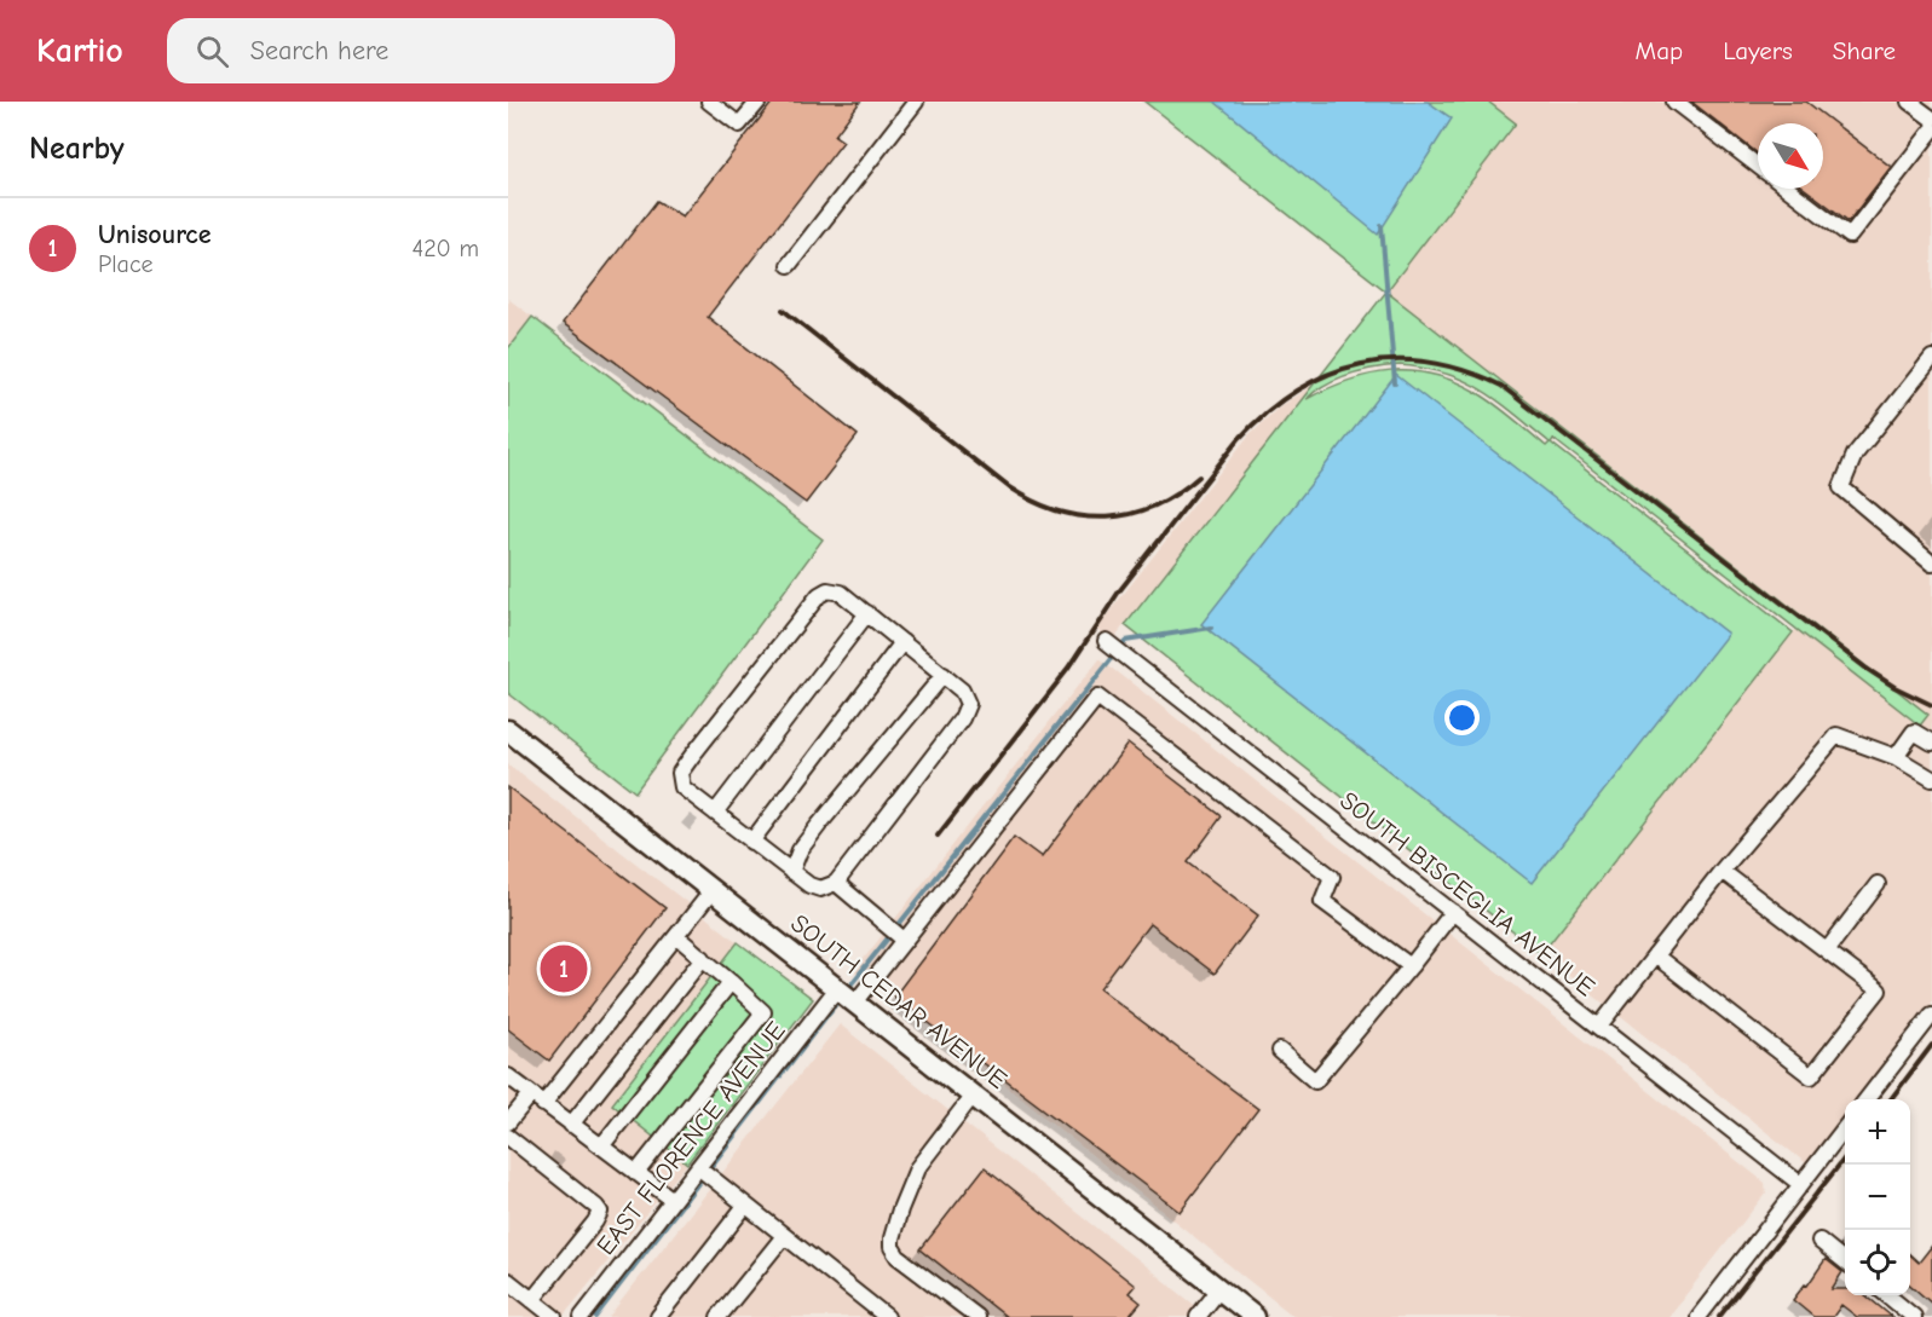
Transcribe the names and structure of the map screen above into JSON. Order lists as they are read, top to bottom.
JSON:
{
  "streets": {
    "main road": ["SOUTH CEDAR AVENUE"],
    "street": ["SOUTH BISCEGLIA AVENUE", "EAST FLORENCE AVENUE"]
  },
  "crossings": [
    ["SOUTH CEDAR AVENUE", "EAST FLORENCE AVENUE"]
  ],
  "north": "bottom right",
  "page": {
    "header": "Kartio",
    "search": "Search here",
    "nav": ["Map", "Layers", "Share"],
    "heading": "Nearby",
    "list": [
      {
        "mark": "1",
        "name": "Unisource",
        "note": "Place",
        "value": "420 m"
      }
    ],
    "pins": "1",
    "map_buttons": ["+", "−"]
  }
}
